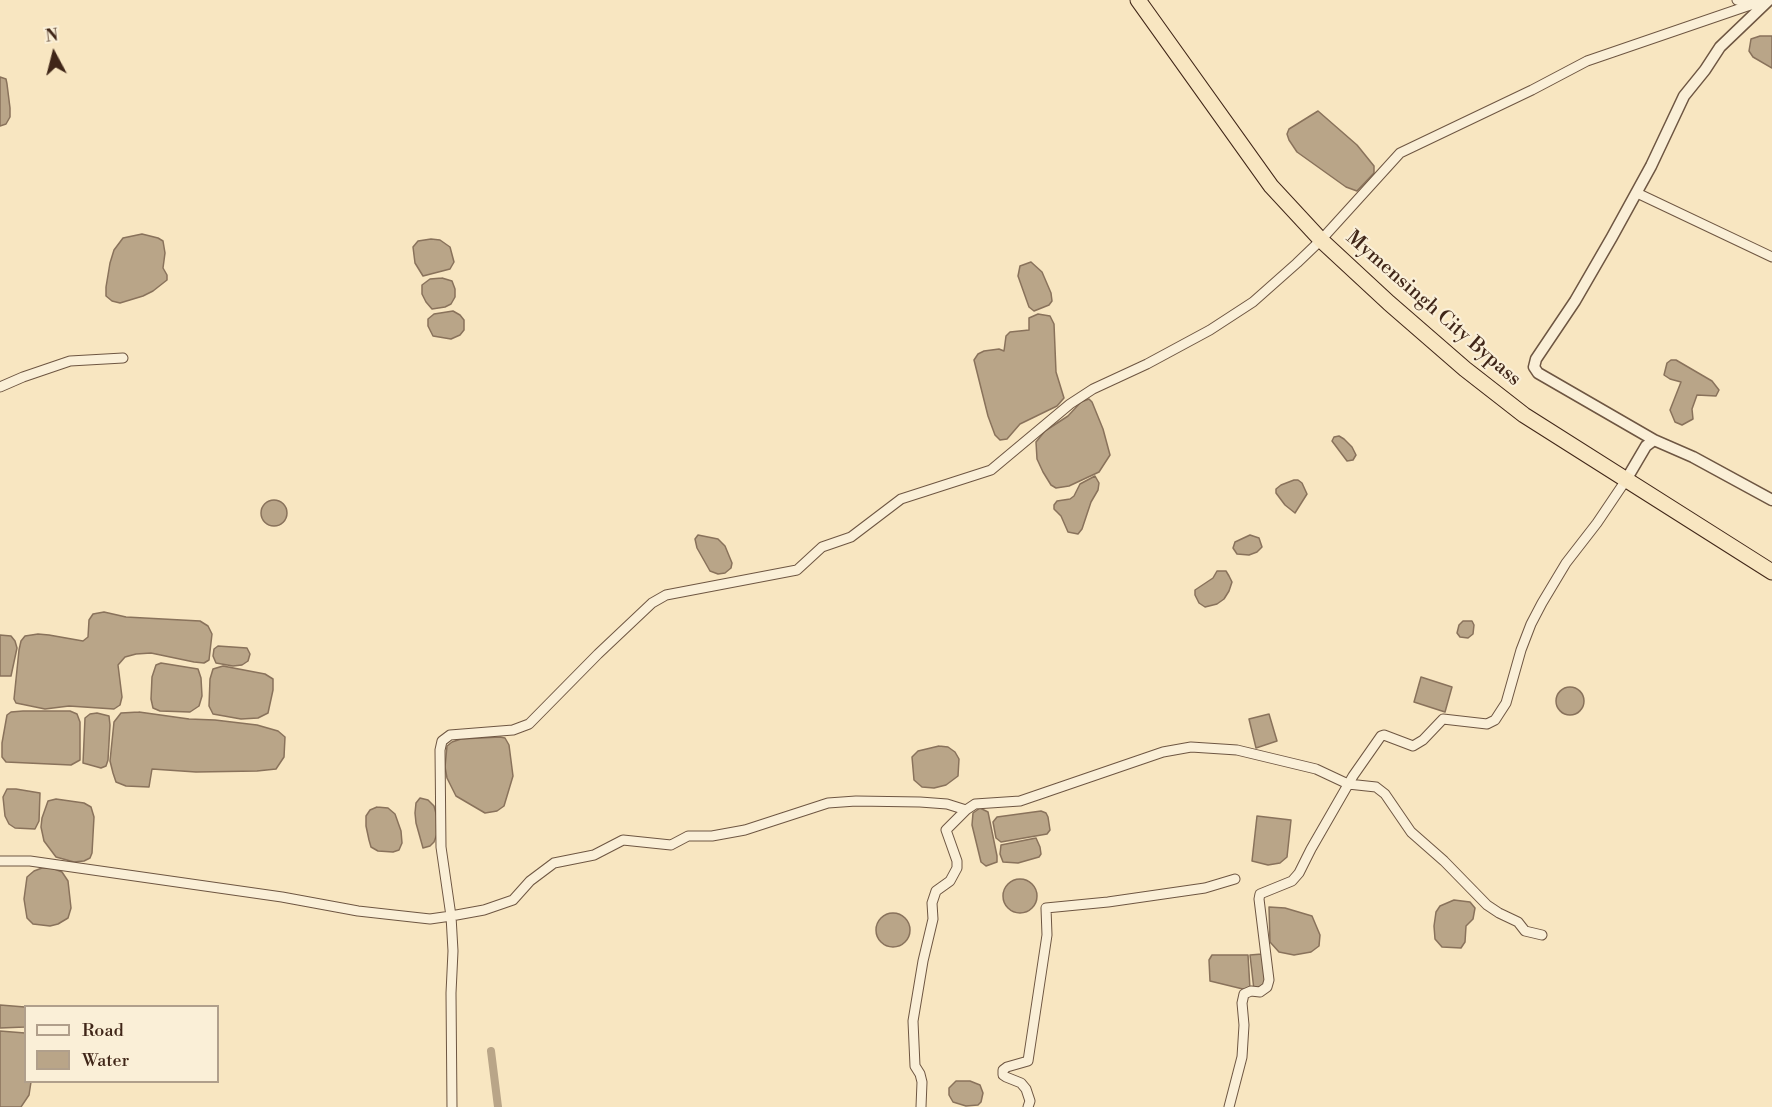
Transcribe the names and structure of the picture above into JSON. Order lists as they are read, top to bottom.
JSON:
{
  "streets": {
    "highway": ["Mymensingh City Bypass"]
  },
  "legend": ["Road", "Water"],
  "north": "top"
}
